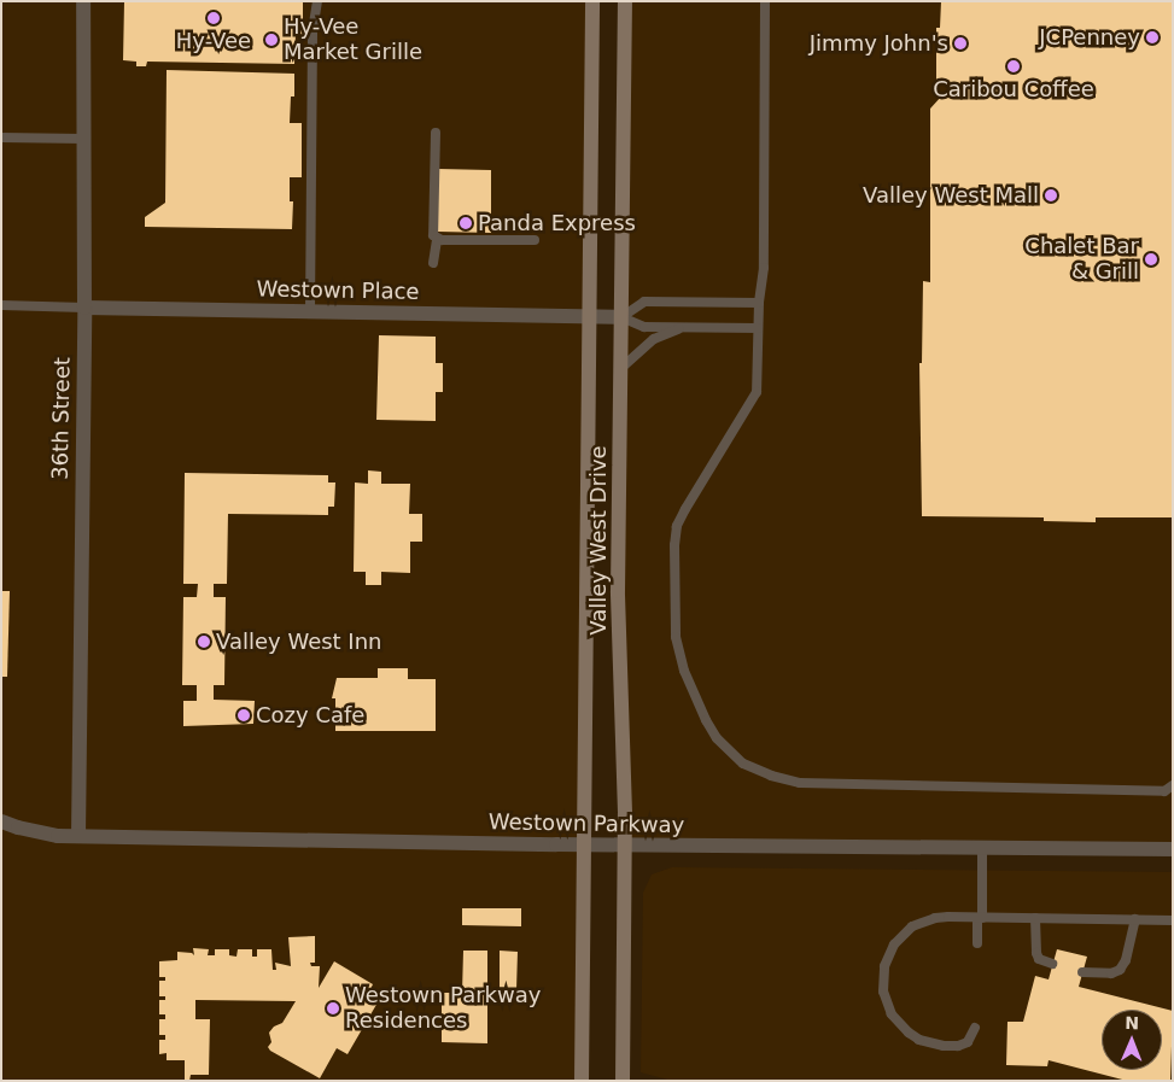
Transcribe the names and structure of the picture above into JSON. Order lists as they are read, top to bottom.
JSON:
{
  "streets": {
    "main road": ["Valley West Drive"],
    "street": ["Westown Place", "36th Street", "Westown Parkway"]
  },
  "crossings": [
    ["Westown Place", "36th Street"],
    ["Westown Place", "Valley West Drive"],
    ["36th Street", "Westown Parkway"],
    ["Valley West Drive", "Westown Parkway"]
  ],
  "places": [
    "Hy-Vee",
    "JCPenney",
    "Hy-Vee Market Grille",
    "Jimmy John's",
    "Caribou Coffee",
    "Valley West Mall",
    "Panda Express",
    "Chalet Bar & Grill",
    "Valley West Inn",
    "Cozy Cafe",
    "Westown Parkway Residences"
  ],
  "north": "top"
}
